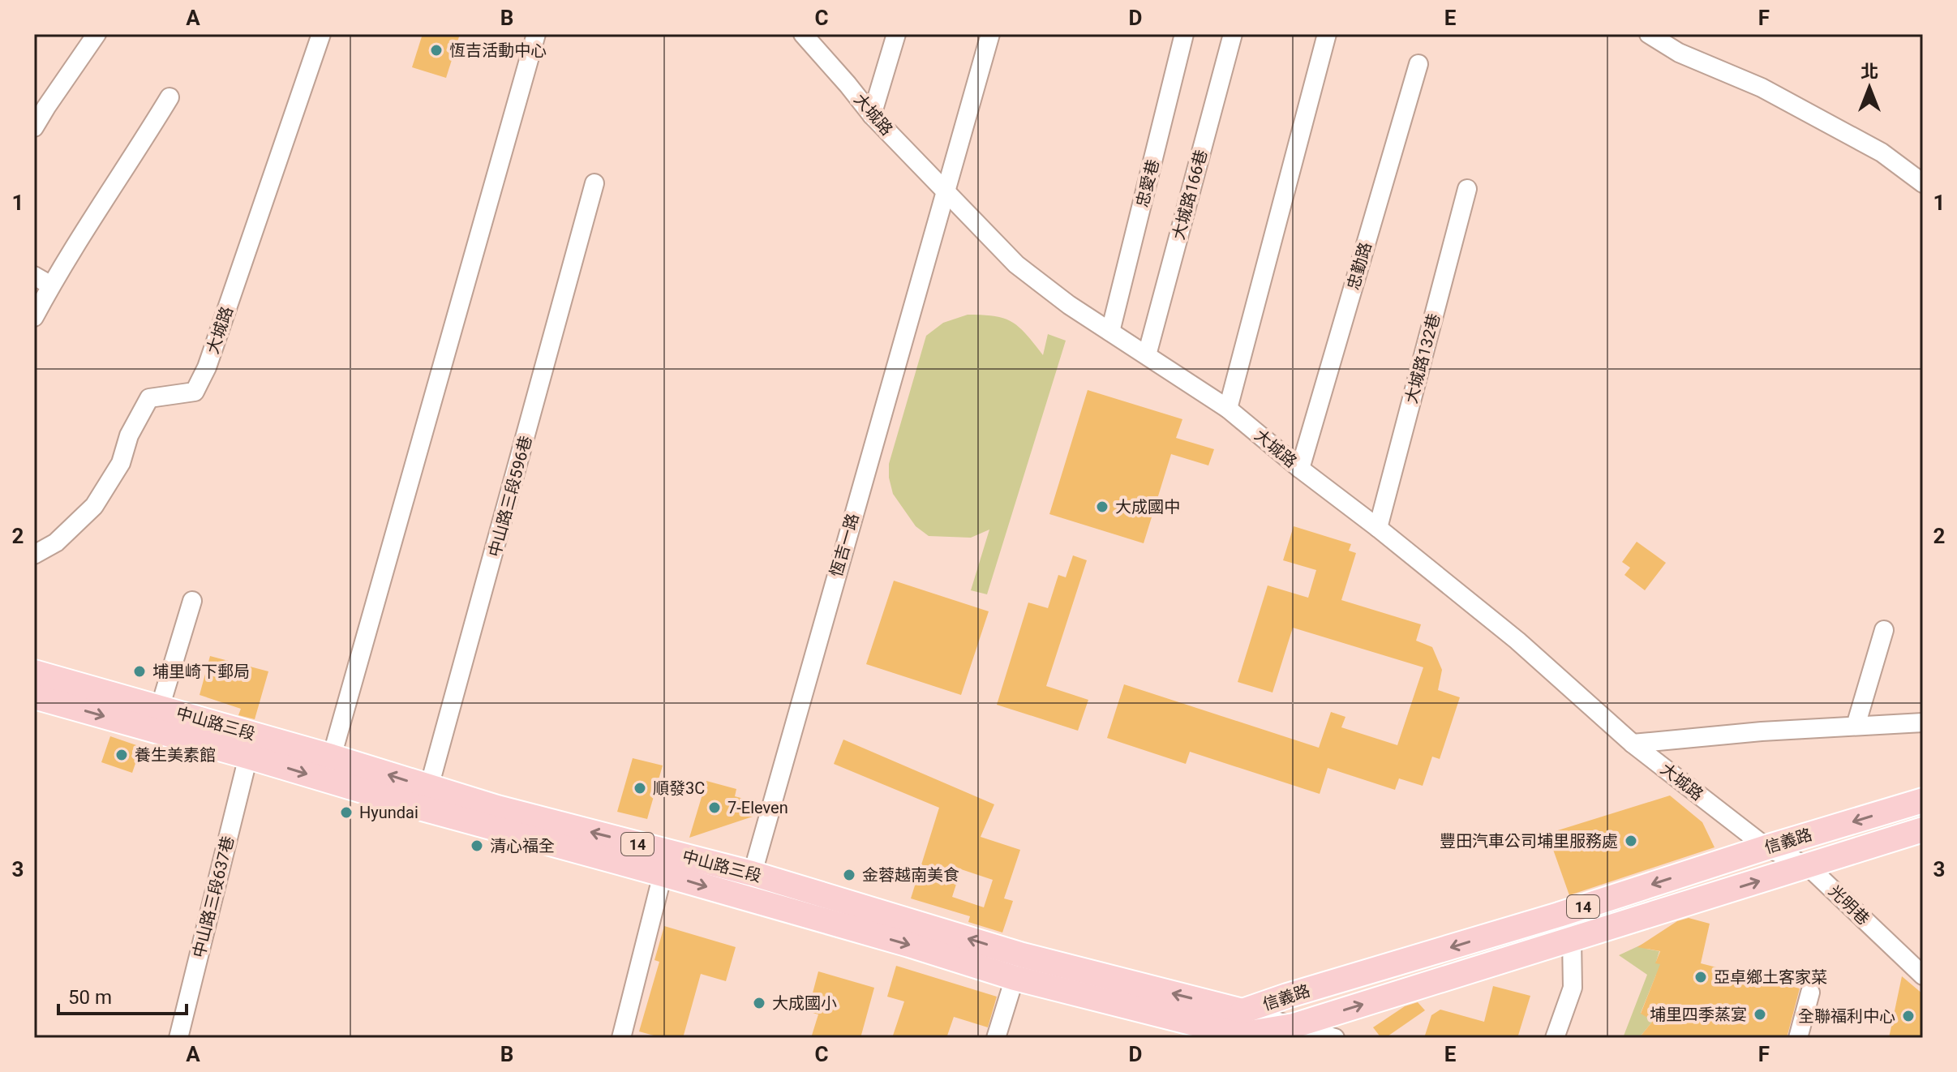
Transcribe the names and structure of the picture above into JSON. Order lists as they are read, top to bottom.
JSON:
{
  "streets": {
    "main road": ["中山路三段", "信義路", "14"],
    "street": [
      "大城路",
      "忠愛巷",
      "大城路166巷",
      "忠勤路",
      "大城路132巷",
      "中山路三段596巷",
      "恆吉一路",
      "中山路三段637巷",
      "光明巷"
    ]
  },
  "crossings": [
    ["大城路", "忠愛巷"],
    ["大城路", "大城路166巷"],
    ["大城路", "忠勤路"],
    ["大城路", "大城路132巷"],
    ["大城路", "恆吉一路"],
    ["大城路", "信義路"],
    ["大城路", "光明巷"],
    ["中山路三段596巷", "中山路三段"],
    ["恆吉一路", "中山路三段"],
    ["中山路三段", "信義路"],
    ["中山路三段", "中山路三段637巷"],
    ["信義路", "光明巷"]
  ],
  "places": [
    "恆吉活動中心",
    "大成國中",
    "埔里崎下郵局",
    "養生美素館",
    "順發3C",
    "7-Eleven",
    "Hyundai",
    "豐田汽車公司埔里服務處",
    "清心福全",
    "金蓉越南美食",
    "亞卓鄉土客家菜",
    "大成國小",
    "埔里四季蒸宴",
    "全聯福利中心"
  ],
  "scale_bar": "50 m",
  "north": "top",
  "grid": {
    "columns": [
      "A",
      "B",
      "C",
      "D",
      "E",
      "F"
    ],
    "rows": ["1", "2", "3"]
  }
}
